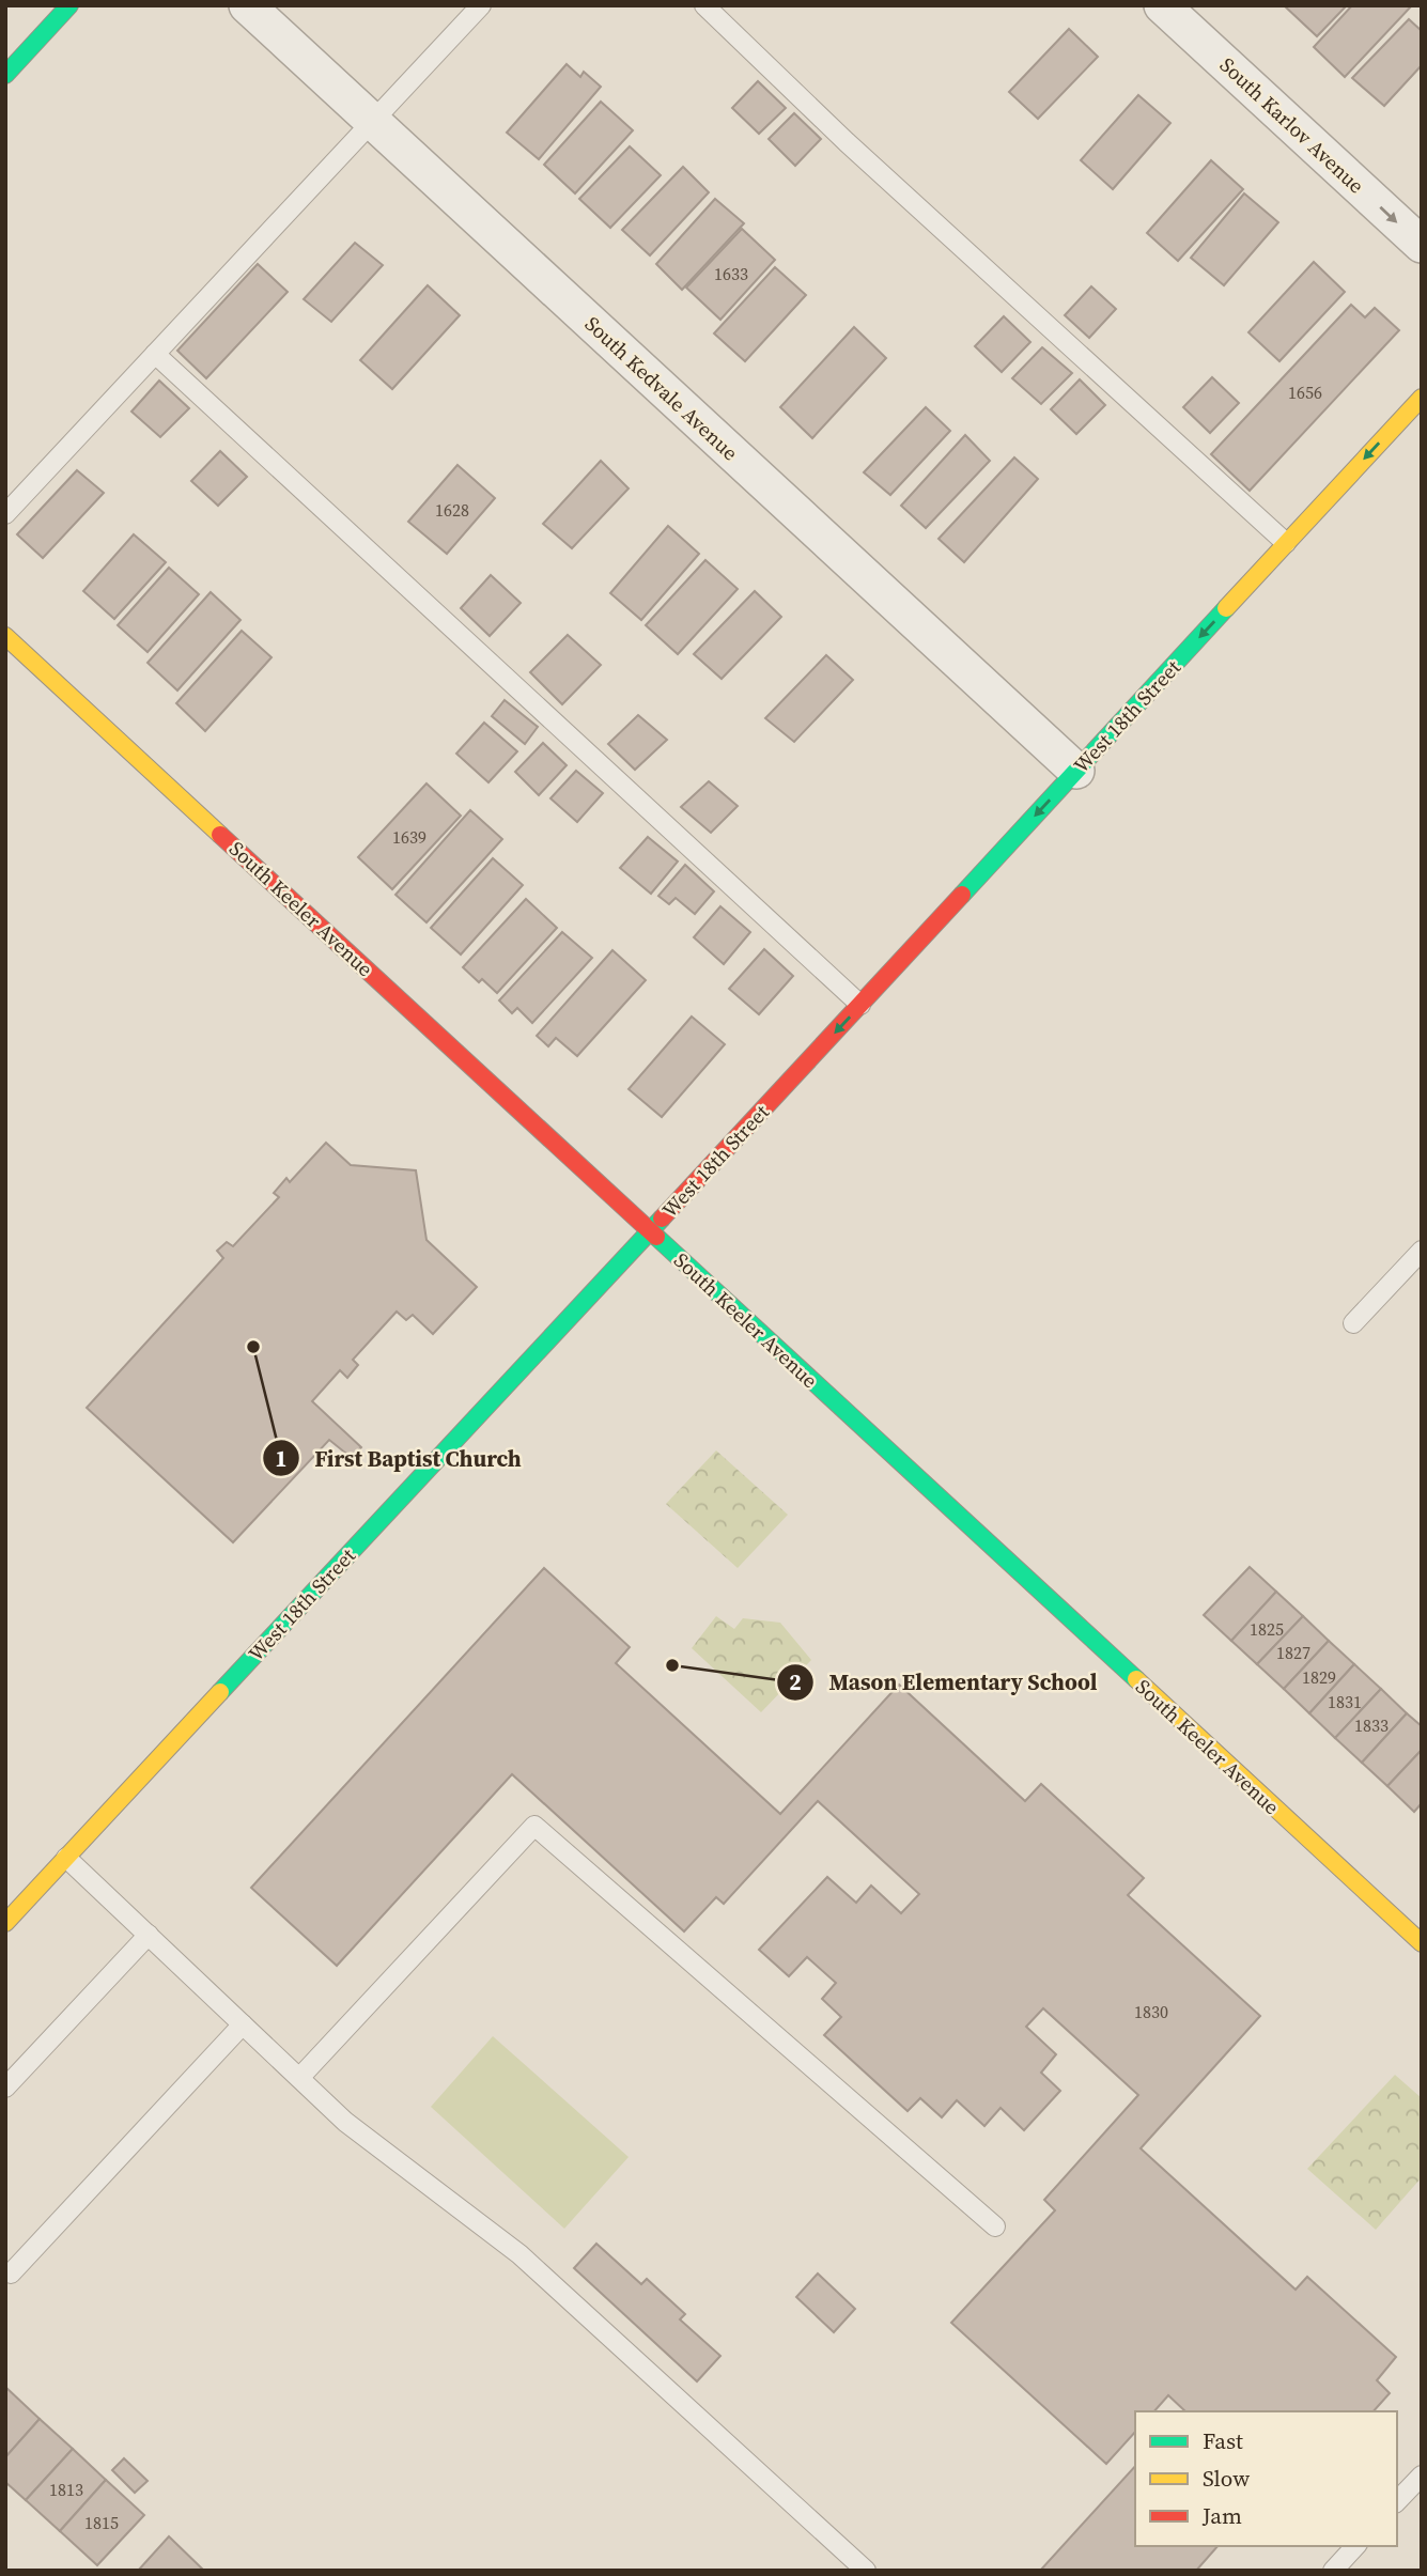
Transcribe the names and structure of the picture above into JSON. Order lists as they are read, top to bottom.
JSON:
{
  "streets": {
    "street": [
      "South Karlov Avenue",
      "South Kedvale Avenue",
      "West 18th Street",
      "South Keeler Avenue"
    ]
  },
  "crossings": [
    ["South Kedvale Avenue", "West 18th Street"],
    ["West 18th Street", "South Keeler Avenue"]
  ],
  "one_way": ["South Karlov Avenue", "West 18th Street"],
  "places": ["First Baptist Church", "Mason Elementary School"],
  "house_numbers": [
    "1633",
    "1656",
    "1628",
    "1639",
    "1825",
    "1827",
    "1829",
    "1831",
    "1833",
    "1830",
    "1813",
    "1815"
  ],
  "legend": ["Fast", "Slow", "Jam"]
}
